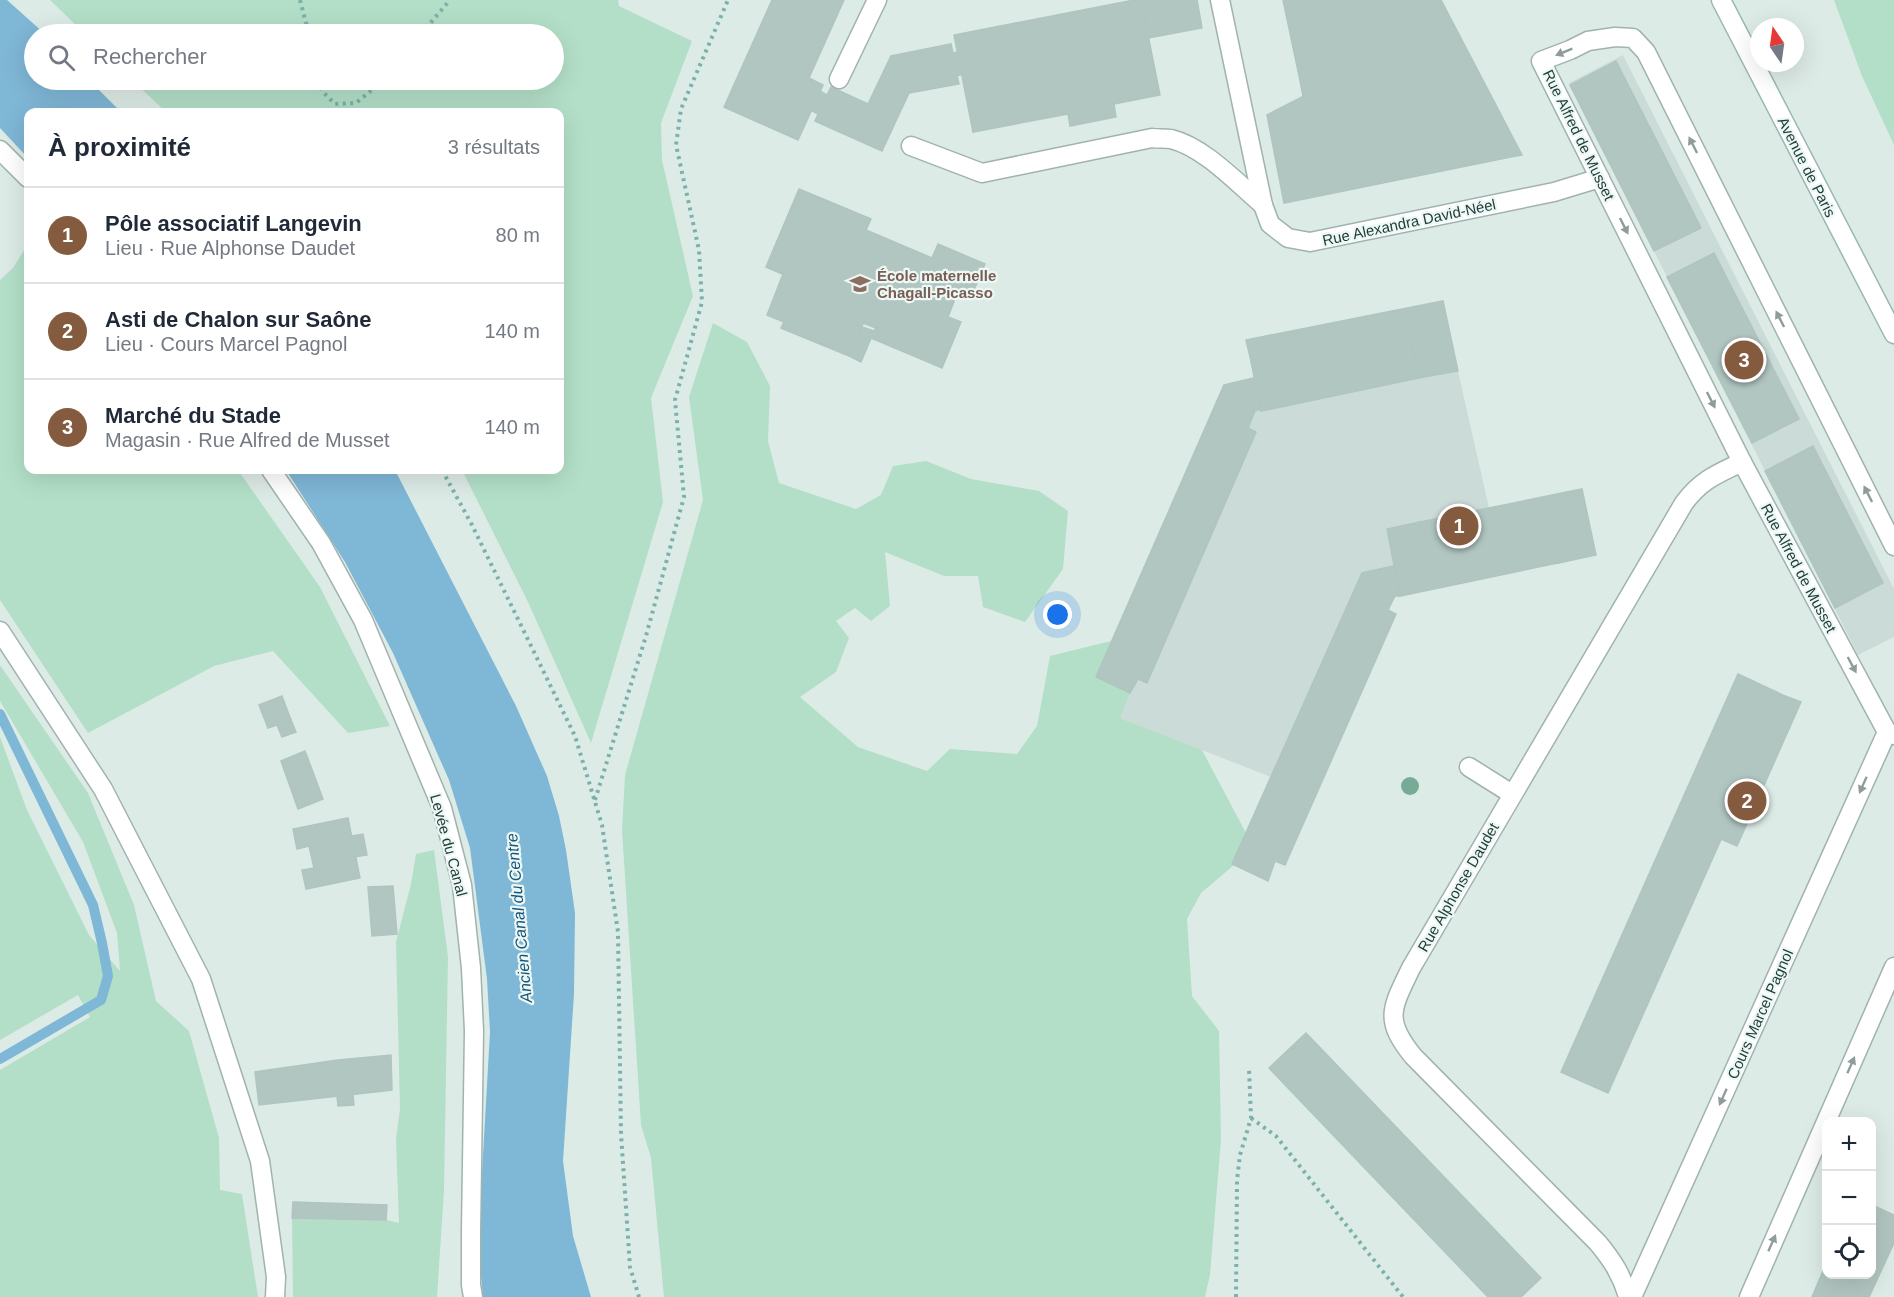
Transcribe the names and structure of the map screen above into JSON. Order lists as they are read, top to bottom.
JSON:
{
  "streets": {
    "street": [
      "Rue Alfred de Musset",
      "Avenue de Paris",
      "Rue Alexandra David-Néel",
      "Levée du Canal",
      "Rue Alphonse Daudet",
      "Cours Marcel Pagnol"
    ]
  },
  "crossings": [
    ["Rue Alfred de Musset", "Rue Alexandra David-Néel"],
    ["Rue Alfred de Musset", "Rue Alphonse Daudet"],
    ["Rue Alfred de Musset", "Cours Marcel Pagnol"],
    ["Rue Alphonse Daudet", "Cours Marcel Pagnol"]
  ],
  "water": ["Ancien Canal du Centre"],
  "places": {
    "school or university": ["École maternelle Chagall-Picasso"]
  },
  "north": "top",
  "page": {
    "search": "Rechercher",
    "heading": ["À proximité", "3 résultats"],
    "list": [
      {
        "mark": "1",
        "name": "Pôle associatif Langevin",
        "note": "Lieu · Rue Alphonse Daudet",
        "value": "80 m"
      },
      {
        "mark": "2",
        "name": "Asti de Chalon sur Saône",
        "note": "Lieu · Cours Marcel Pagnol",
        "value": "140 m"
      },
      {
        "mark": "3",
        "name": "Marché du Stade",
        "note": "Magasin · Rue Alfred de Musset",
        "value": "140 m"
      }
    ],
    "pins": ["3", "1", "2"],
    "map_buttons": ["+", "−"]
  }
}
